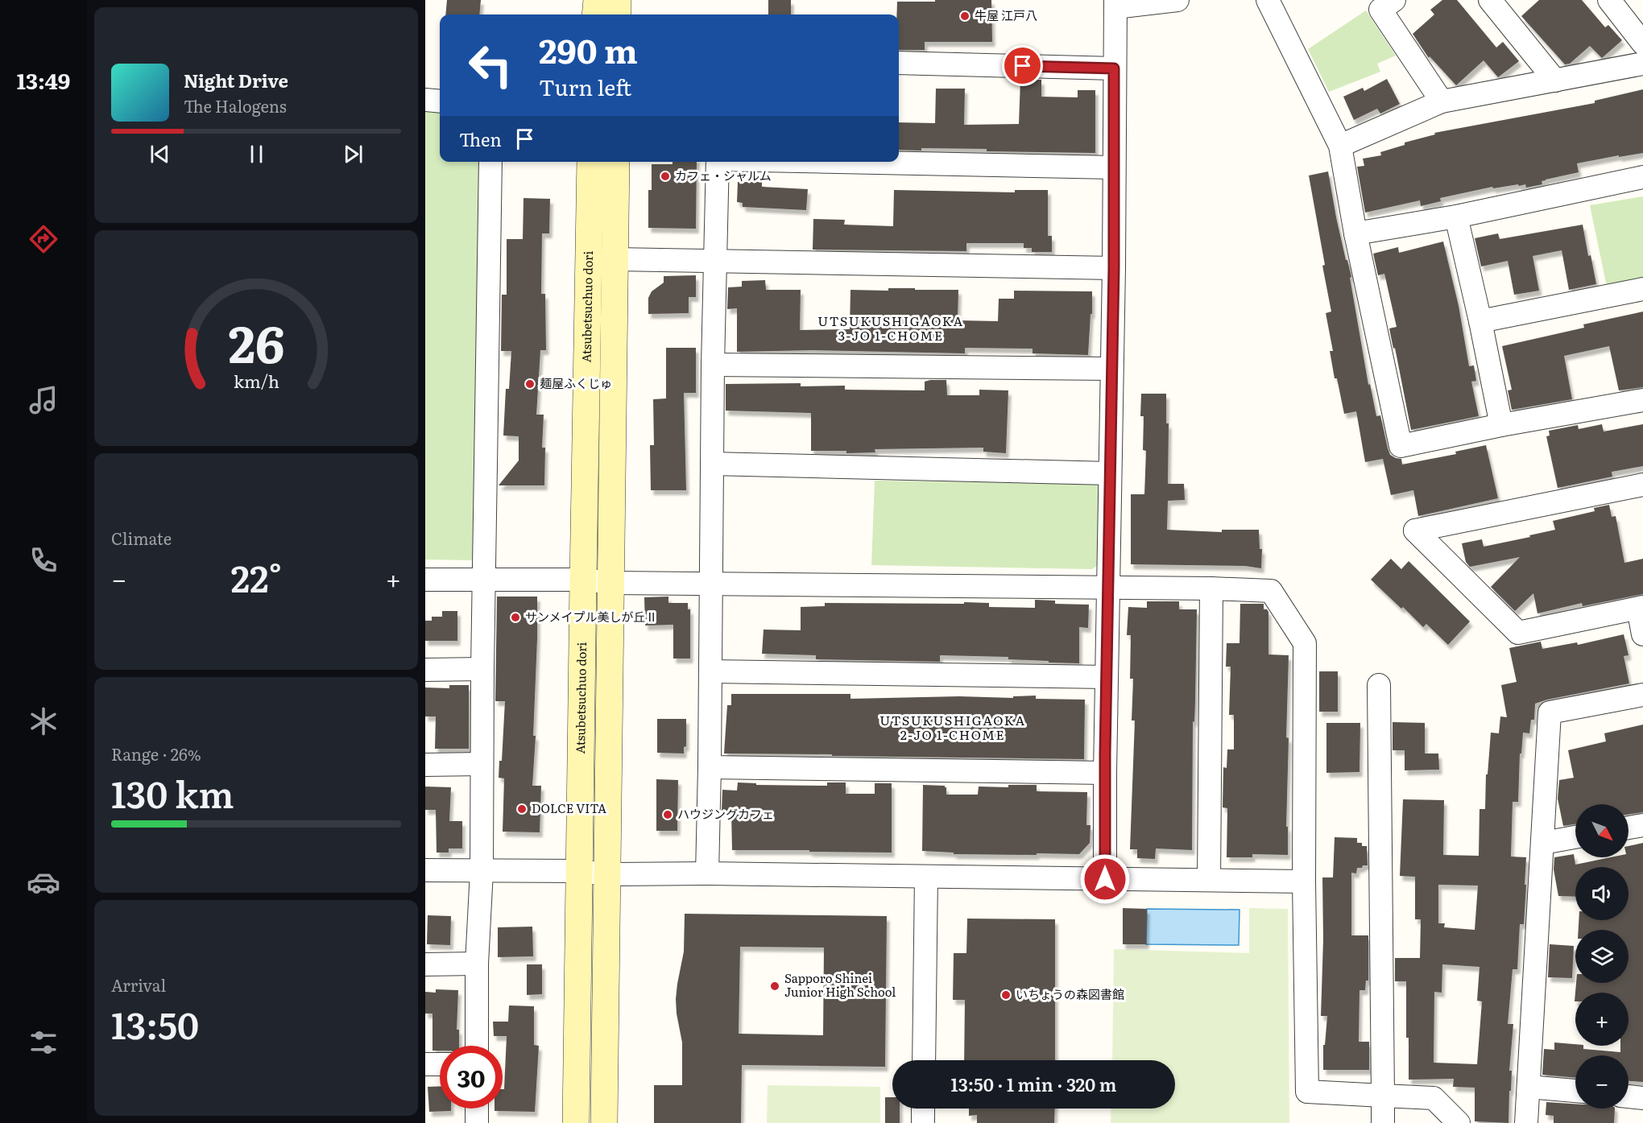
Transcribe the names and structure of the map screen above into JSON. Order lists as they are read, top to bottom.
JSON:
{
  "streets": {
    "street": ["Atsubetsuchuo dori"]
  },
  "districts": ["UTSUKUSHIGAOKA 3-JO 1-CHOME", "UTSUKUSHIGAOKA 2-JO 1-CHOME"],
  "places": [
    "牛屋 江戸八",
    "カフェ・シャルム",
    "麺屋ふくじゅ",
    "サンメイプル美しが丘Ⅱ",
    "DOLCE VITA",
    "ハウジングカフェ",
    "Sapporo Shinei Junior High School",
    "いちょうの森図書館"
  ],
  "north": "bottom right",
  "page": {
    "tabs": "13:49",
    "turn": ["290 m", "Turn left"],
    "song": ["Night Drive", "The Halogens"],
    "then": "Then",
    "tile": [
      "Climate",
      ["Range · 26%", "130 km"],
      ["Arrival", "13:50"]
    ],
    "heat": ["−", "22°", "+"],
    "map_buttons": ["+", "−"],
    "limit": "30",
    "trip": "13:50 · 1 min · 320 m",
    "gauge": ["26", "km/h"]
  }
}
